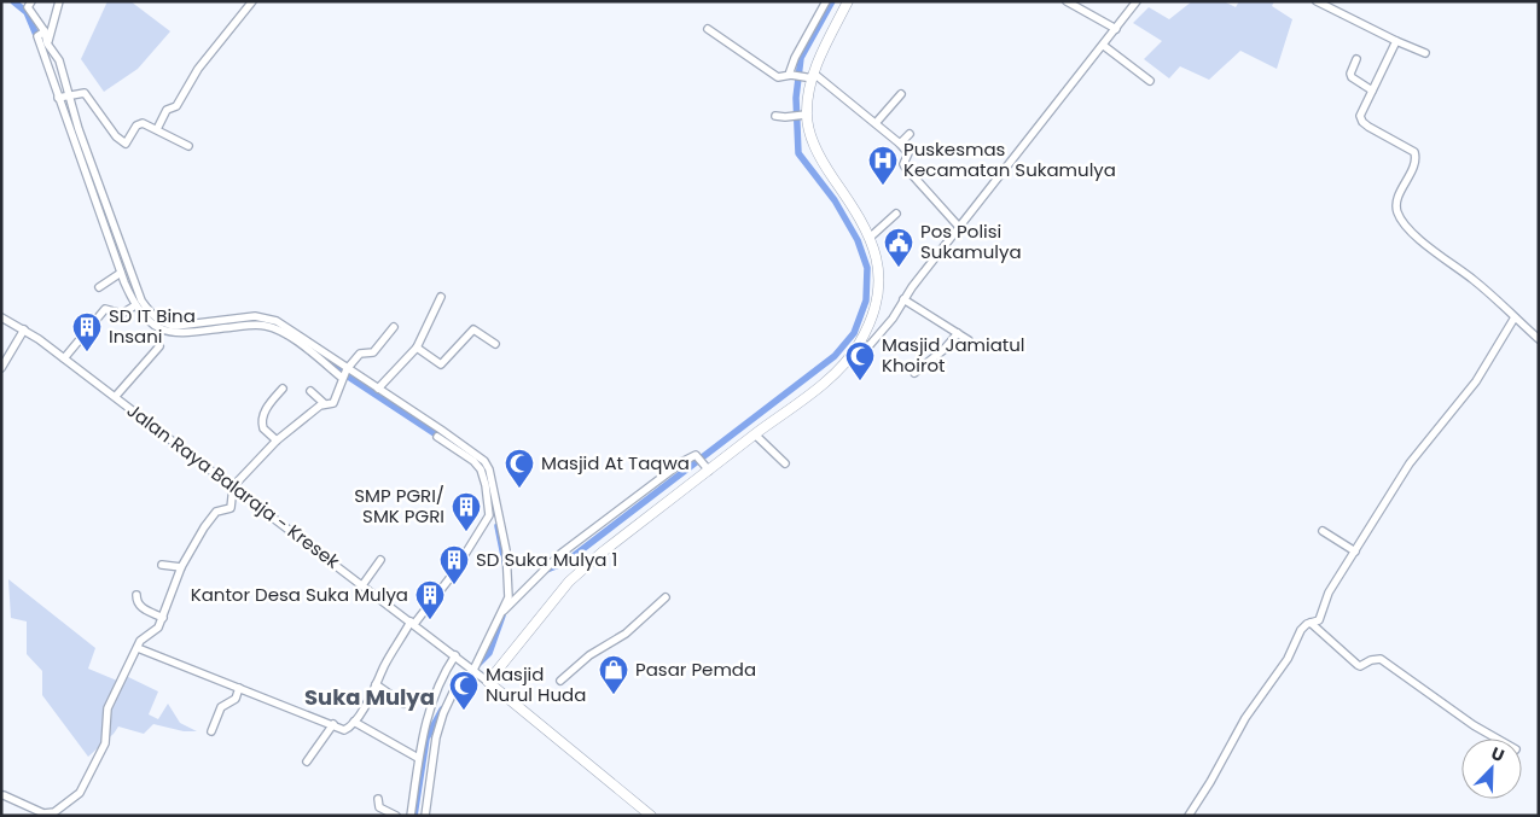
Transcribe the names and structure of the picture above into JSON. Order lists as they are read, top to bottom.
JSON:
{
  "streets": {
    "street": ["Jalan Raya Balaraja - Kresek"]
  },
  "districts": ["Suka Mulya"],
  "places": {
    "hospital": ["Puskesmas Kecamatan Sukamulya"],
    "public building": ["Pos Polisi Sukamulya"],
    "building": [
      "SD IT Bina Insani",
      "SMP PGRI/ SMK PGRI",
      "SD Suka Mulya 1",
      "Kantor Desa Suka Mulya"
    ],
    "mosque": ["Masjid Jamiatul Khoirot", "Masjid At Taqwa", "Masjid Nurul Huda"],
    "shop": ["Pasar Pemda"]
  },
  "north": "top right"
}
